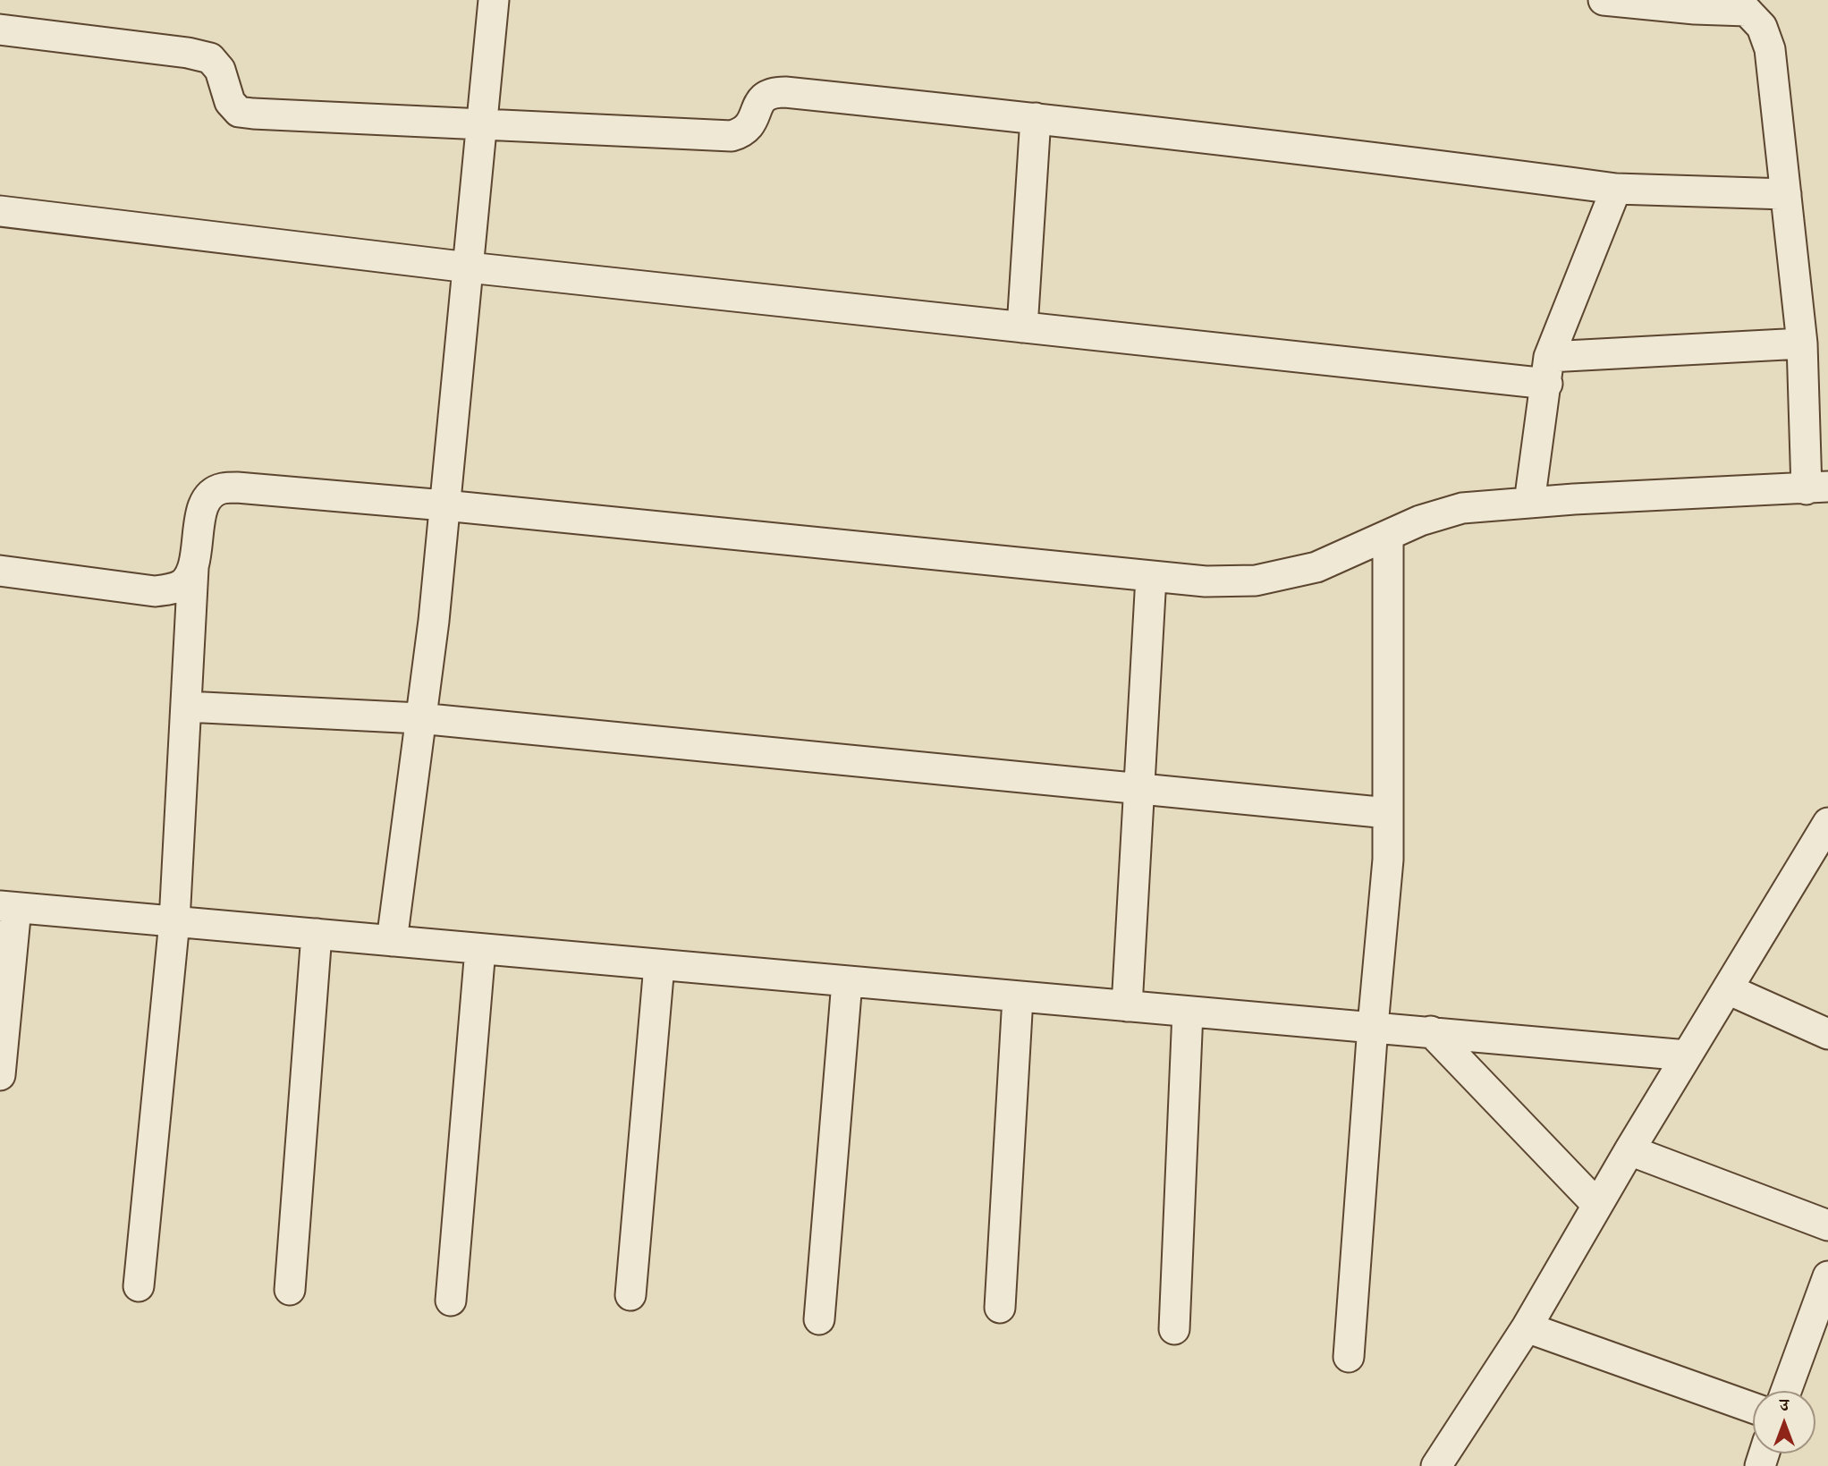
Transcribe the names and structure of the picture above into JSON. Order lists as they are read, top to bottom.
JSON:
{
  "north": "top"
}
